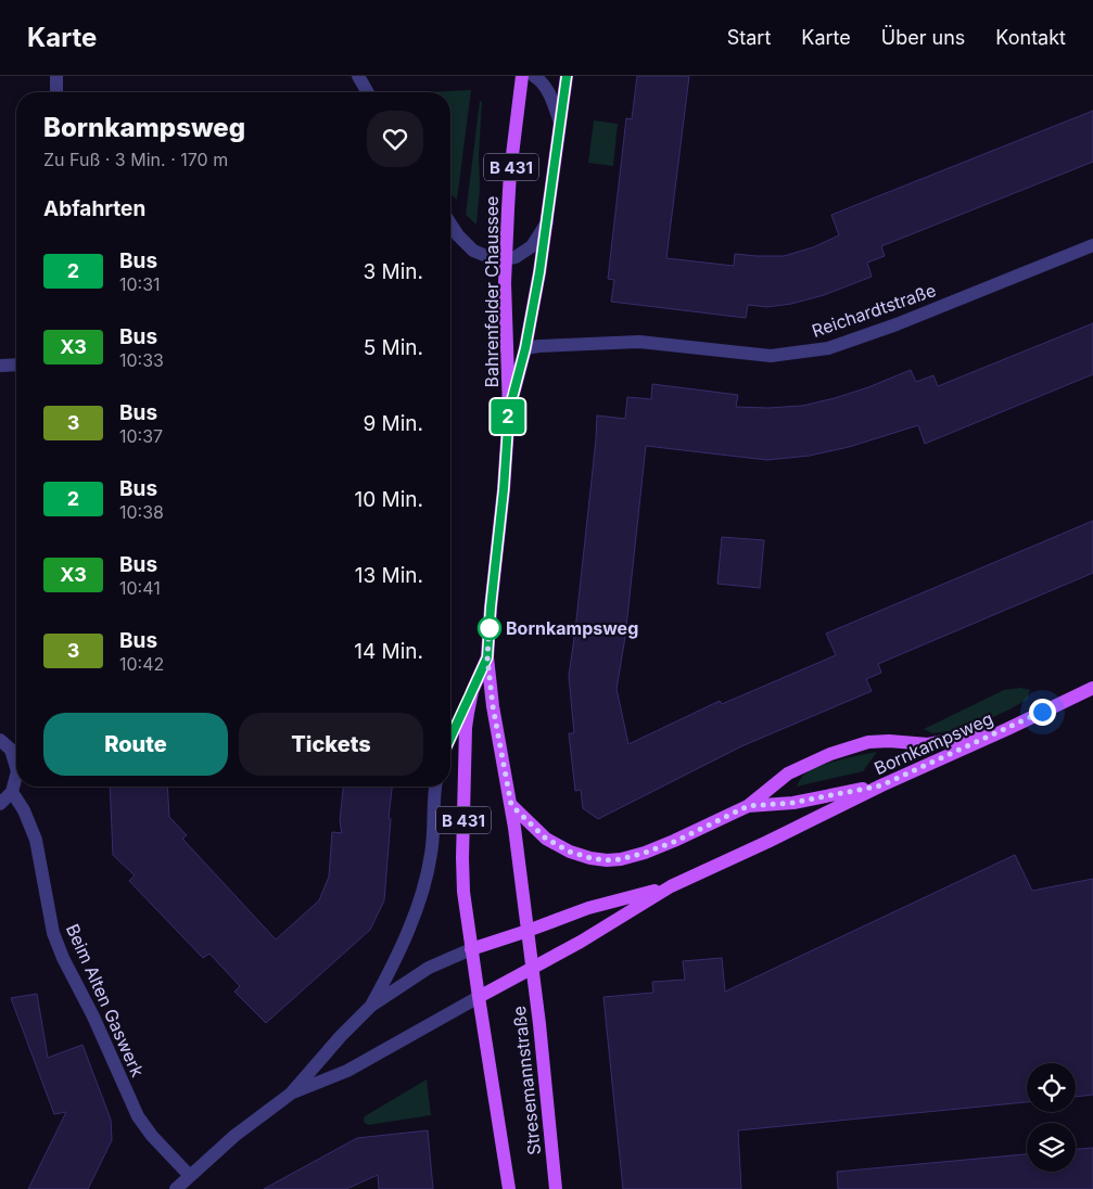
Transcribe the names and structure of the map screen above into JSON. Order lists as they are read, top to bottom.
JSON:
{
  "streets": {
    "main road": [
      "B 431",
      "Bahrenfelder Chaussee",
      "Bornkampsweg",
      "Stresemannstraße"
    ],
    "street": ["Reichardtstraße", "Beim Alten Gaswerk"]
  },
  "crossings": [
    ["Bahrenfelder Chaussee", "Reichardtstraße"],
    ["Bahrenfelder Chaussee", "Bornkampsweg"],
    ["Bahrenfelder Chaussee", "Stresemannstraße"],
    ["Bornkampsweg", "Stresemannstraße"]
  ],
  "places": ["Bornkampsweg"],
  "lines": ["bus line 2"],
  "page": {
    "header": "Karte",
    "nav": [
      "Start",
      "Karte",
      "Über uns",
      "Kontakt"
    ],
    "on_map": "2",
    "heading": [
      ["Bornkampsweg", "Zu Fuß · 3 Min. · 170 m"],
      "Abfahrten"
    ],
    "list": [
      {
        "mark": "2",
        "name": "Bus",
        "note": "10:31",
        "value": "3 Min."
      },
      {
        "mark": "X3",
        "name": "Bus",
        "note": "10:33",
        "value": "5 Min."
      },
      {
        "mark": "3",
        "name": "Bus",
        "note": "10:37",
        "value": "9 Min."
      },
      {
        "mark": "2",
        "name": "Bus",
        "note": "10:38",
        "value": "10 Min."
      },
      {
        "mark": "X3",
        "name": "Bus",
        "note": "10:41",
        "value": "13 Min."
      },
      {
        "mark": "3",
        "name": "Bus",
        "note": "10:42",
        "value": "14 Min."
      }
    ],
    "buttons": ["Route", "Tickets"]
  }
}
